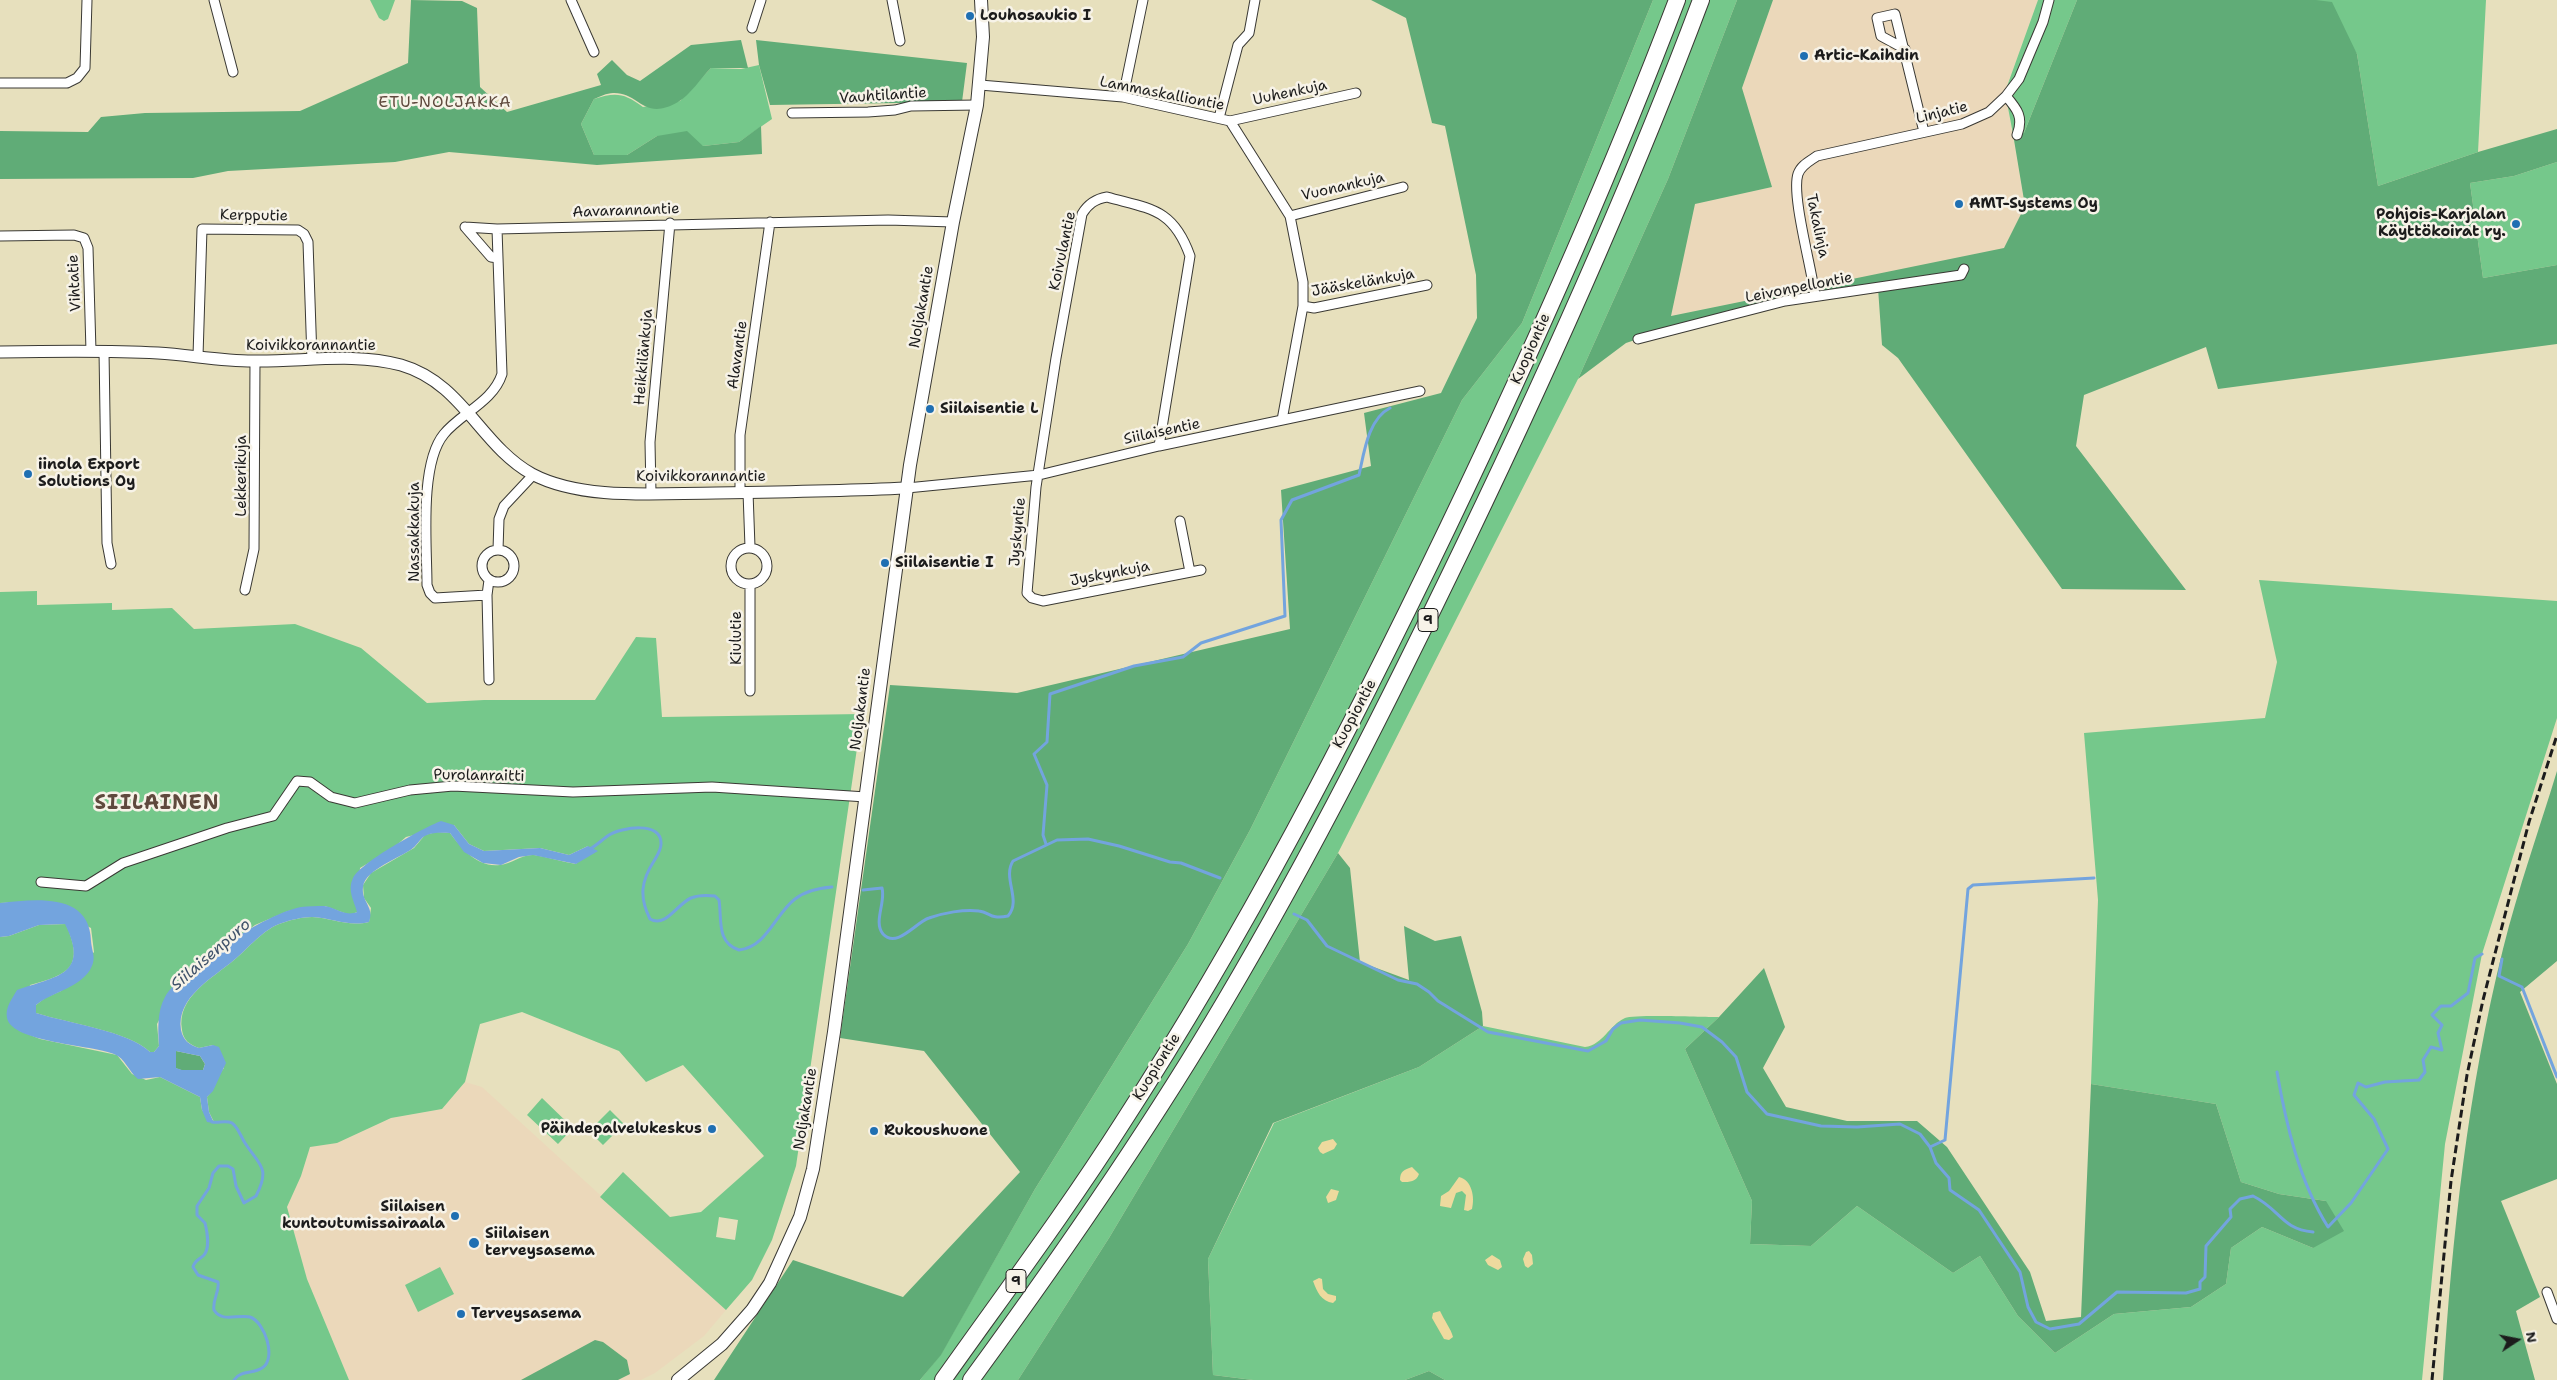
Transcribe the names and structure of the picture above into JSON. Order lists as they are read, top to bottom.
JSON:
{
  "streets": {
    "highway": ["Kuopiontie", "9"],
    "main road": ["Noljakantie"],
    "street": [
      "Uuhenkuja",
      "Lammaskalliontie",
      "Vauhtilantie",
      "Linjatie",
      "Vuonankuja",
      "Aavarannantie",
      "Kerpputie",
      "Takalinja",
      "Koivulantie",
      "Vihtatie",
      "Jääskelänkuja",
      "Leivonpellontie",
      "Koivikkorannantie",
      "Alavantie",
      "Heikkilänkuja",
      "Siilaisentie",
      "Lekkerikuja",
      "Nassakkakuja",
      "Jyskyntie",
      "Jyskynkuja",
      "Kiulutie",
      "Purolanraitti"
    ]
  },
  "crossings": [
    ["Uuhenkuja", "Lammaskalliontie"],
    ["Lammaskalliontie", "Vuonankuja"],
    ["Lammaskalliontie", "Jääskelänkuja"],
    ["Lammaskalliontie", "Noljakantie"],
    ["Lammaskalliontie", "Siilaisentie"],
    ["Vauhtilantie", "Noljakantie"],
    ["Linjatie", "Takalinja"],
    ["Aavarannantie", "Noljakantie"],
    ["Aavarannantie", "Alavantie"],
    ["Aavarannantie", "Heikkilänkuja"],
    ["Kerpputie", "Koivikkorannantie"],
    ["Takalinja", "Leivonpellontie"],
    ["Koivulantie", "Siilaisentie"],
    ["Koivulantie", "Jyskyntie"],
    ["Vihtatie", "Koivikkorannantie"],
    ["Noljakantie", "Koivikkorannantie"],
    ["Noljakantie", "Siilaisentie"],
    ["Noljakantie", "Purolanraitti"],
    ["Koivikkorannantie", "Alavantie"],
    ["Koivikkorannantie", "Heikkilänkuja"],
    ["Koivikkorannantie", "Siilaisentie"],
    ["Koivikkorannantie", "Lekkerikuja"],
    ["Koivikkorannantie", "Nassakkakuja"],
    ["Siilaisentie", "Jyskyntie"],
    ["Jyskyntie", "Jyskynkuja"]
  ],
  "districts": ["ETU-NOLJAKKA", "SIILAINEN"],
  "water": ["Siilaisenpuro"],
  "places": [
    "Louhosaukio I",
    "Artic-Kaihdin",
    "AMT-Systems Oy",
    "Pohjois-Karjalan Käyttökoirat ry.",
    "Siilaisentie L",
    "iinola Export Solutions Oy",
    "Siilaisentie I",
    "Päihdepalvelukeskus",
    "Rukoushuone",
    "Siilaisen kuntoutumissairaala",
    "Siilaisen terveysasema",
    "Terveysasema"
  ],
  "north": "right"
}
